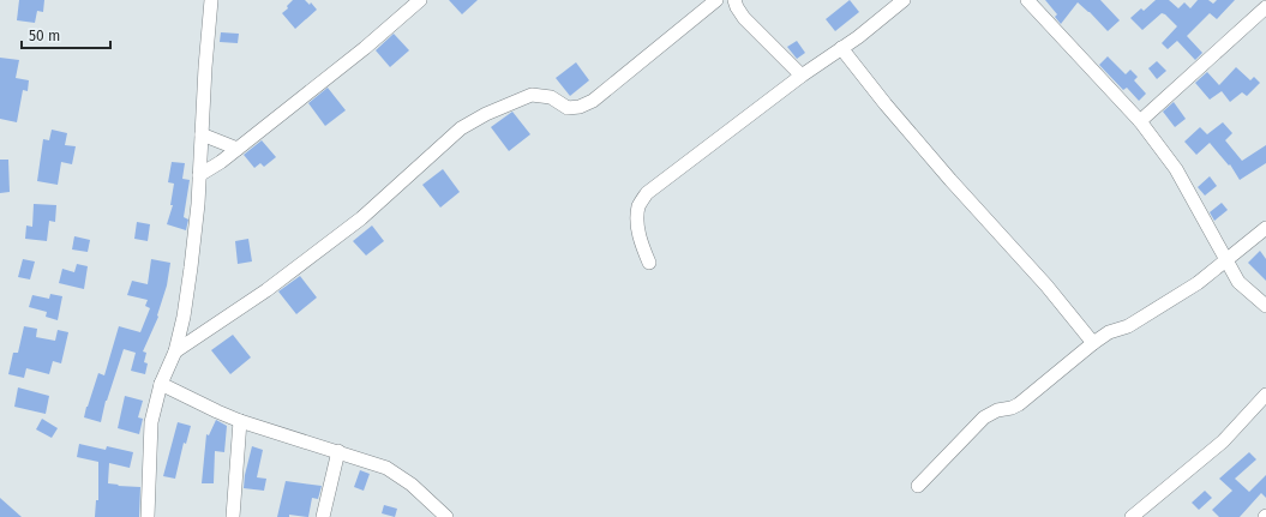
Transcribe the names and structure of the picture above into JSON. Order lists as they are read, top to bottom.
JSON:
{
  "scale_bar": "50 m"
}
